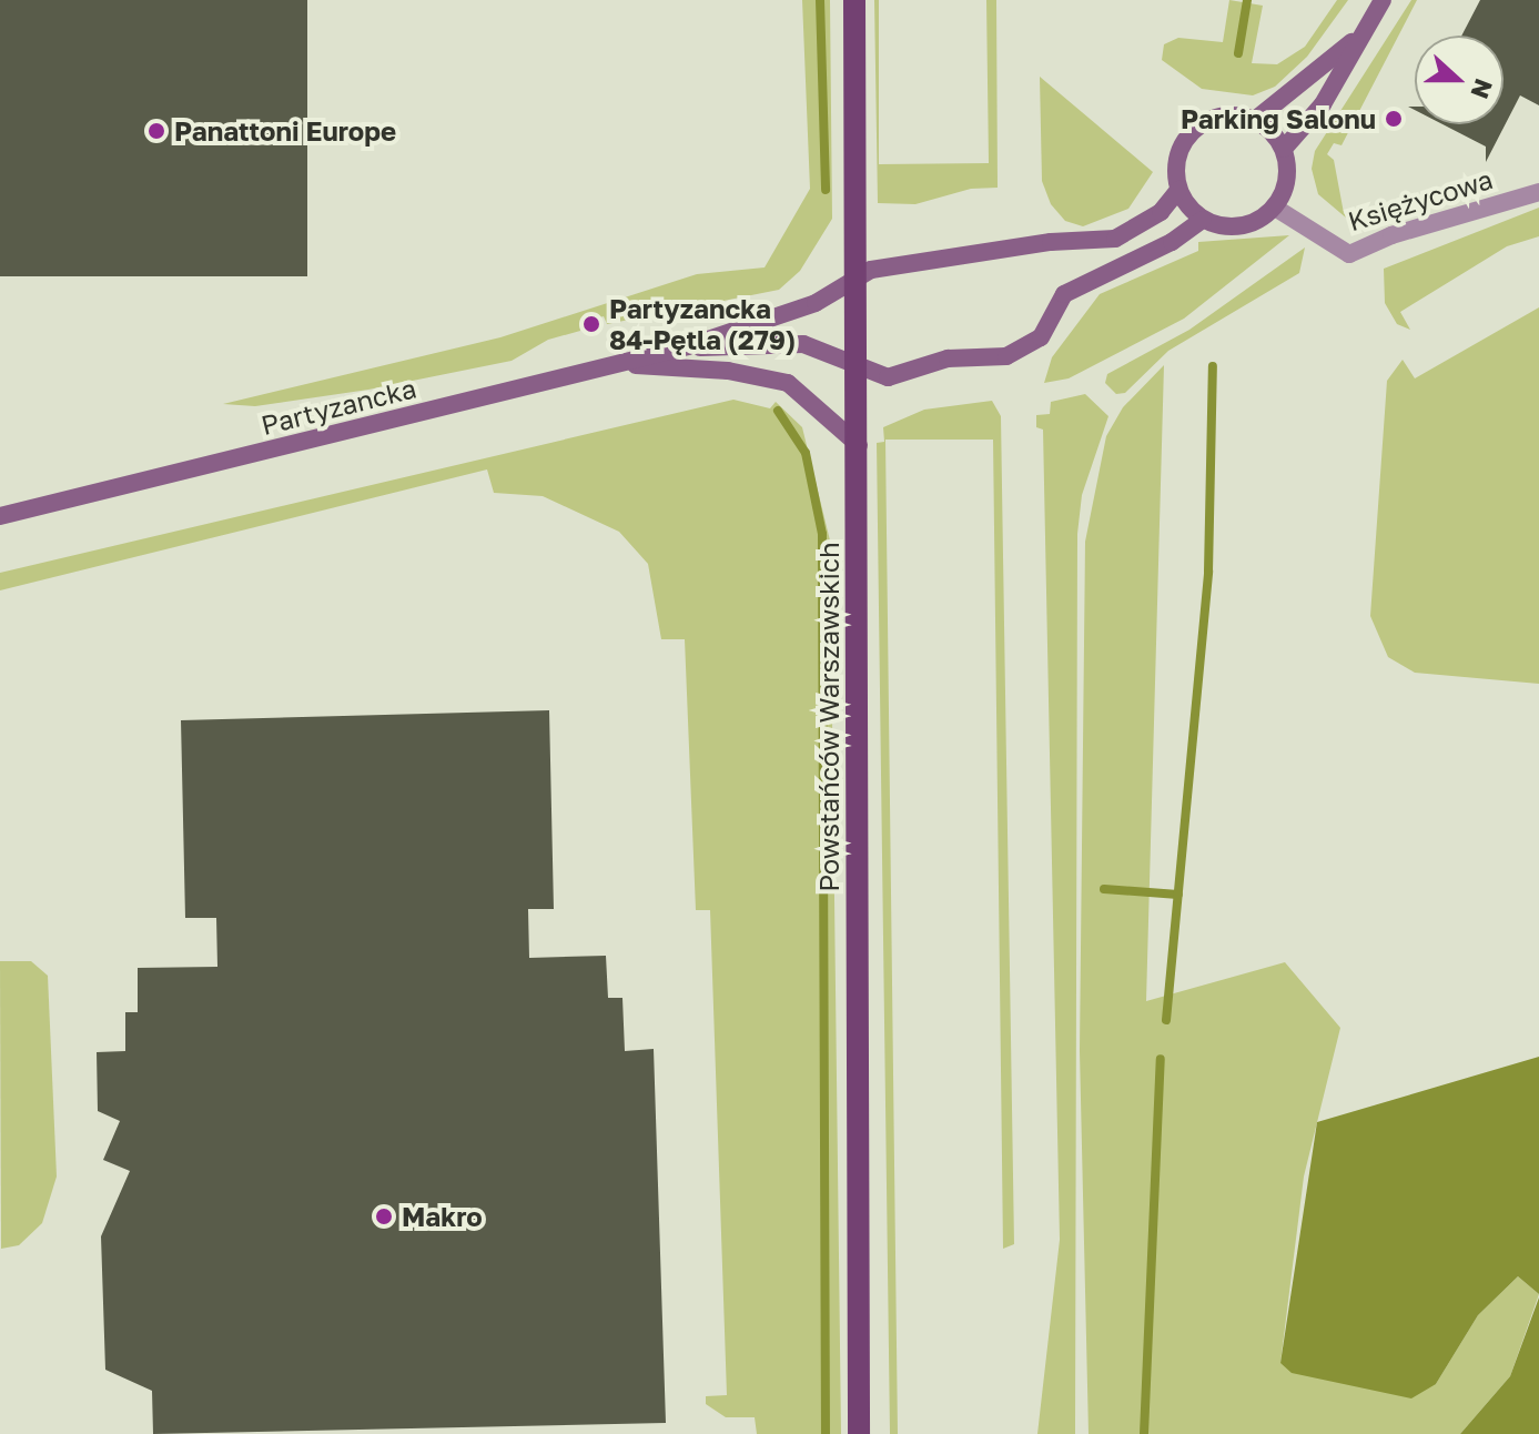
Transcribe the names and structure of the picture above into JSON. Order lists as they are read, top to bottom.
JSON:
{
  "streets": {
    "main road": ["Powstańców Warszawskich"],
    "street": ["Księżycowa", "Partyzancka"]
  },
  "crossings": [
    ["Księżycowa", "Partyzancka"],
    ["Partyzancka", "Powstańców Warszawskich"]
  ],
  "places": [
    "Parking Salonu",
    "Panattoni Europe",
    "Partyzancka 84-Pętla (279)",
    "Makro"
  ],
  "north": "right"
}
